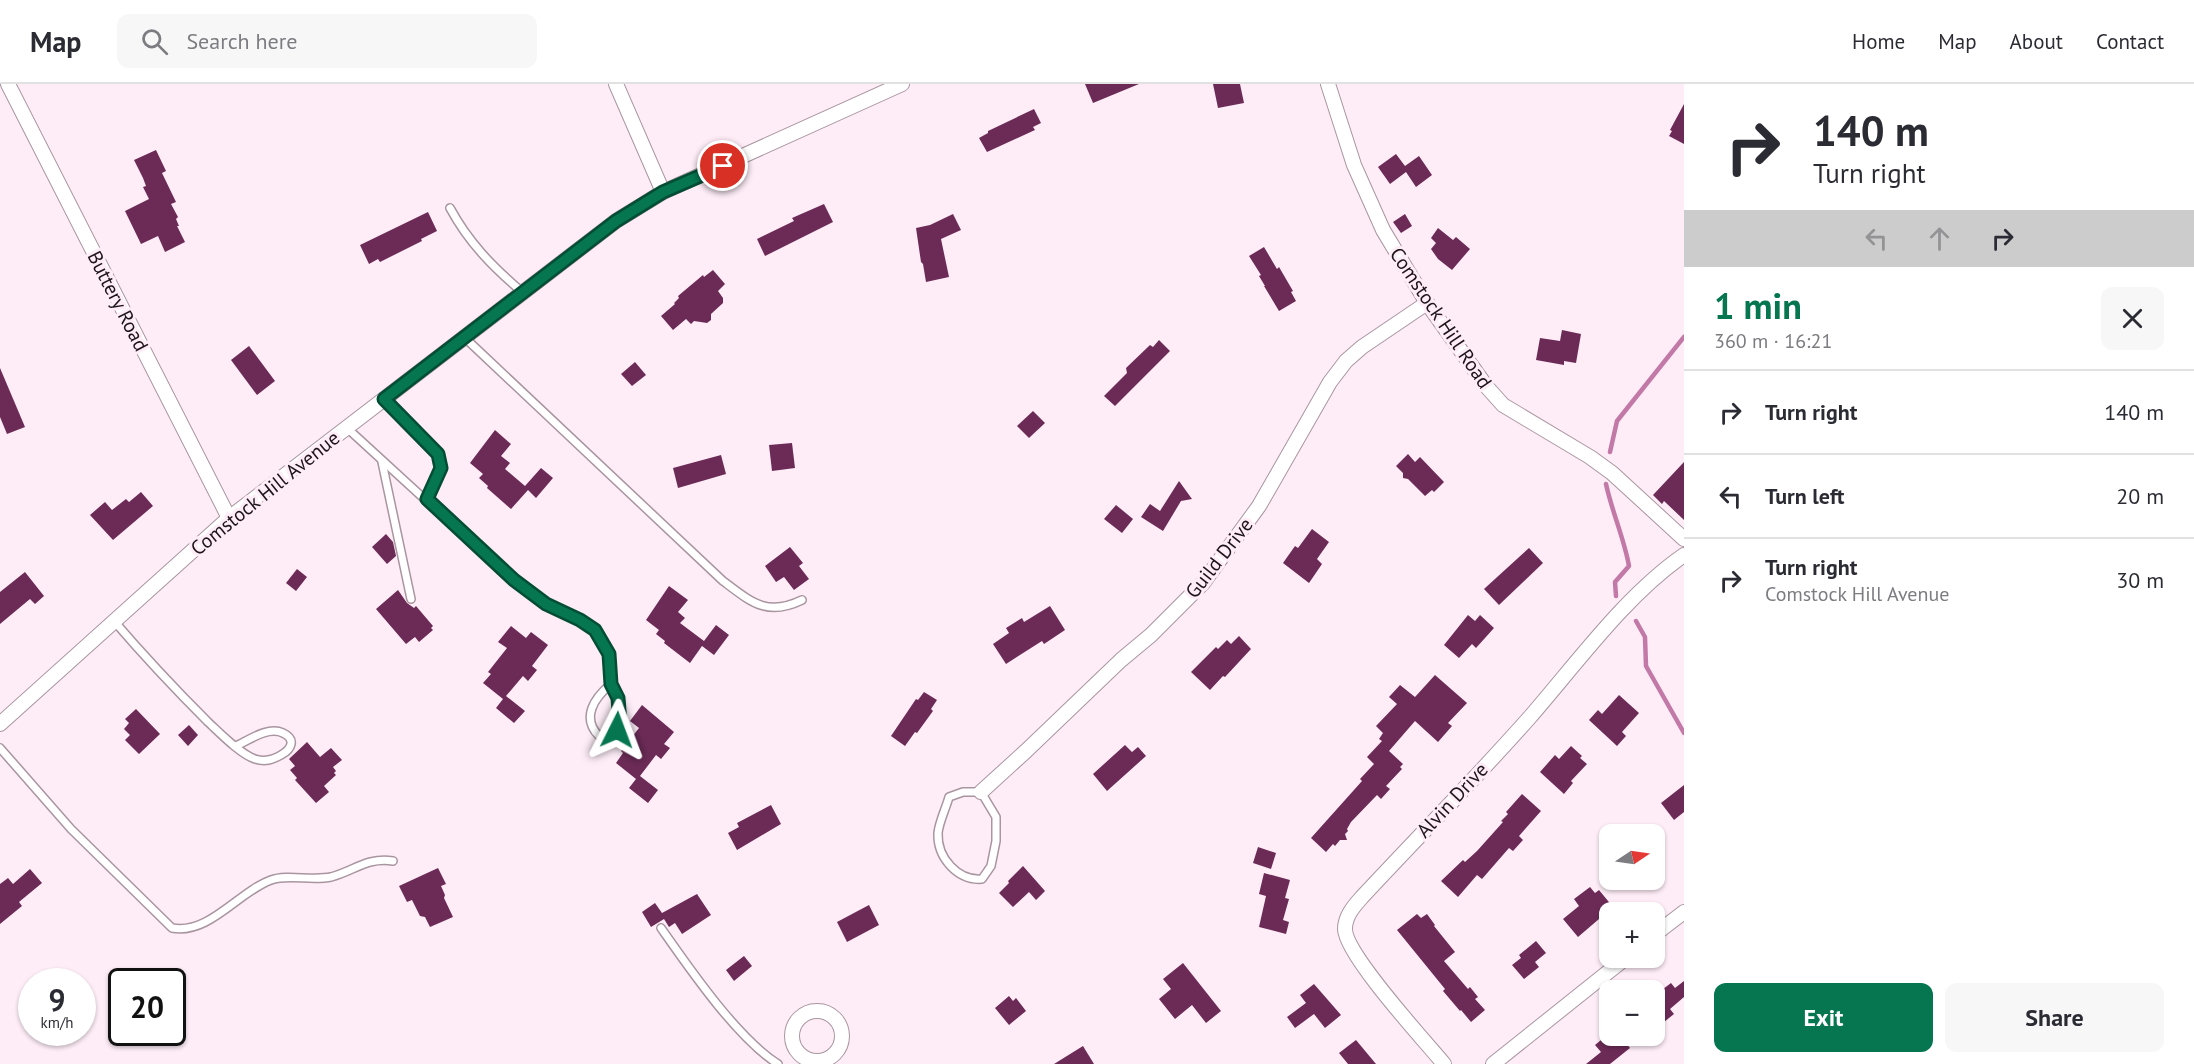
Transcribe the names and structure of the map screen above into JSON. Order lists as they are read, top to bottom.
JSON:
{
  "streets": {
    "street": [
      "Buttery Road",
      "Comstock Hill Road",
      "Comstock Hill Avenue",
      "Guild Drive",
      "Alvin Drive"
    ]
  },
  "crossings": [
    ["Buttery Road", "Comstock Hill Avenue"],
    ["Comstock Hill Road", "Guild Drive"]
  ],
  "north": "right",
  "page": {
    "header": "Map",
    "search": "Search here",
    "nav": [
      "Home",
      "Map",
      "About",
      "Contact"
    ],
    "turn": ["140 m", "Turn right"],
    "heading": ["1 min", "360 m · 16:21"],
    "list": [
      {
        "name": "Turn right",
        "value": "140 m"
      },
      {
        "name": "Turn left",
        "value": "20 m"
      },
      {
        "name": "Turn right",
        "note": "Comstock Hill Avenue",
        "value": "30 m"
      }
    ],
    "map_buttons": ["+", "−"],
    "speed": "9 km/h",
    "limit": "20",
    "buttons": ["Exit", "Share"]
  }
}
